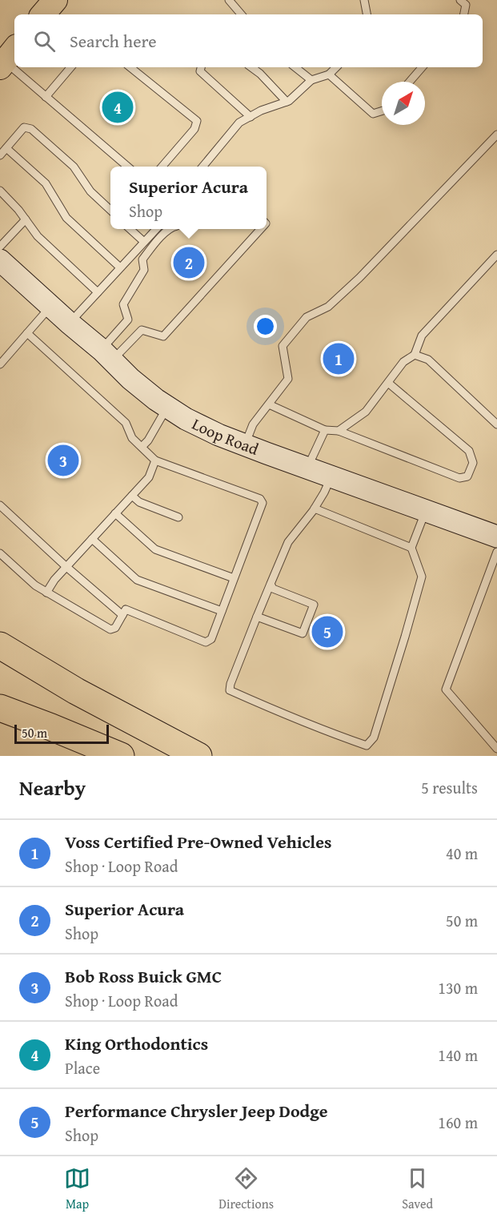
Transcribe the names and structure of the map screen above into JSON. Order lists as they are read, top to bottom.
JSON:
{
  "streets": {
    "street": ["Loop Road"]
  },
  "scale_bar": "50 m",
  "north": "top right",
  "page": {
    "search": "Search here",
    "pins": [
      "4",
      "2",
      "1",
      "3",
      "5"
    ],
    "popup": ["Superior Acura", "Shop"],
    "scale": "50 m",
    "heading": ["Nearby", "5 results"],
    "list": [
      {
        "mark": "1",
        "name": "Voss Certified Pre-Owned Vehicles",
        "note": "Shop · Loop Road",
        "value": "40 m"
      },
      {
        "mark": "2",
        "name": "Superior Acura",
        "note": "Shop",
        "value": "50 m"
      },
      {
        "mark": "3",
        "name": "Bob Ross Buick GMC",
        "note": "Shop · Loop Road",
        "value": "130 m"
      },
      {
        "mark": "4",
        "name": "King Orthodontics",
        "note": "Place",
        "value": "140 m"
      },
      {
        "mark": "5",
        "name": "Performance Chrysler Jeep Dodge",
        "note": "Shop",
        "value": "160 m"
      }
    ],
    "nav": ["Map", "Directions", "Saved"]
  }
}
